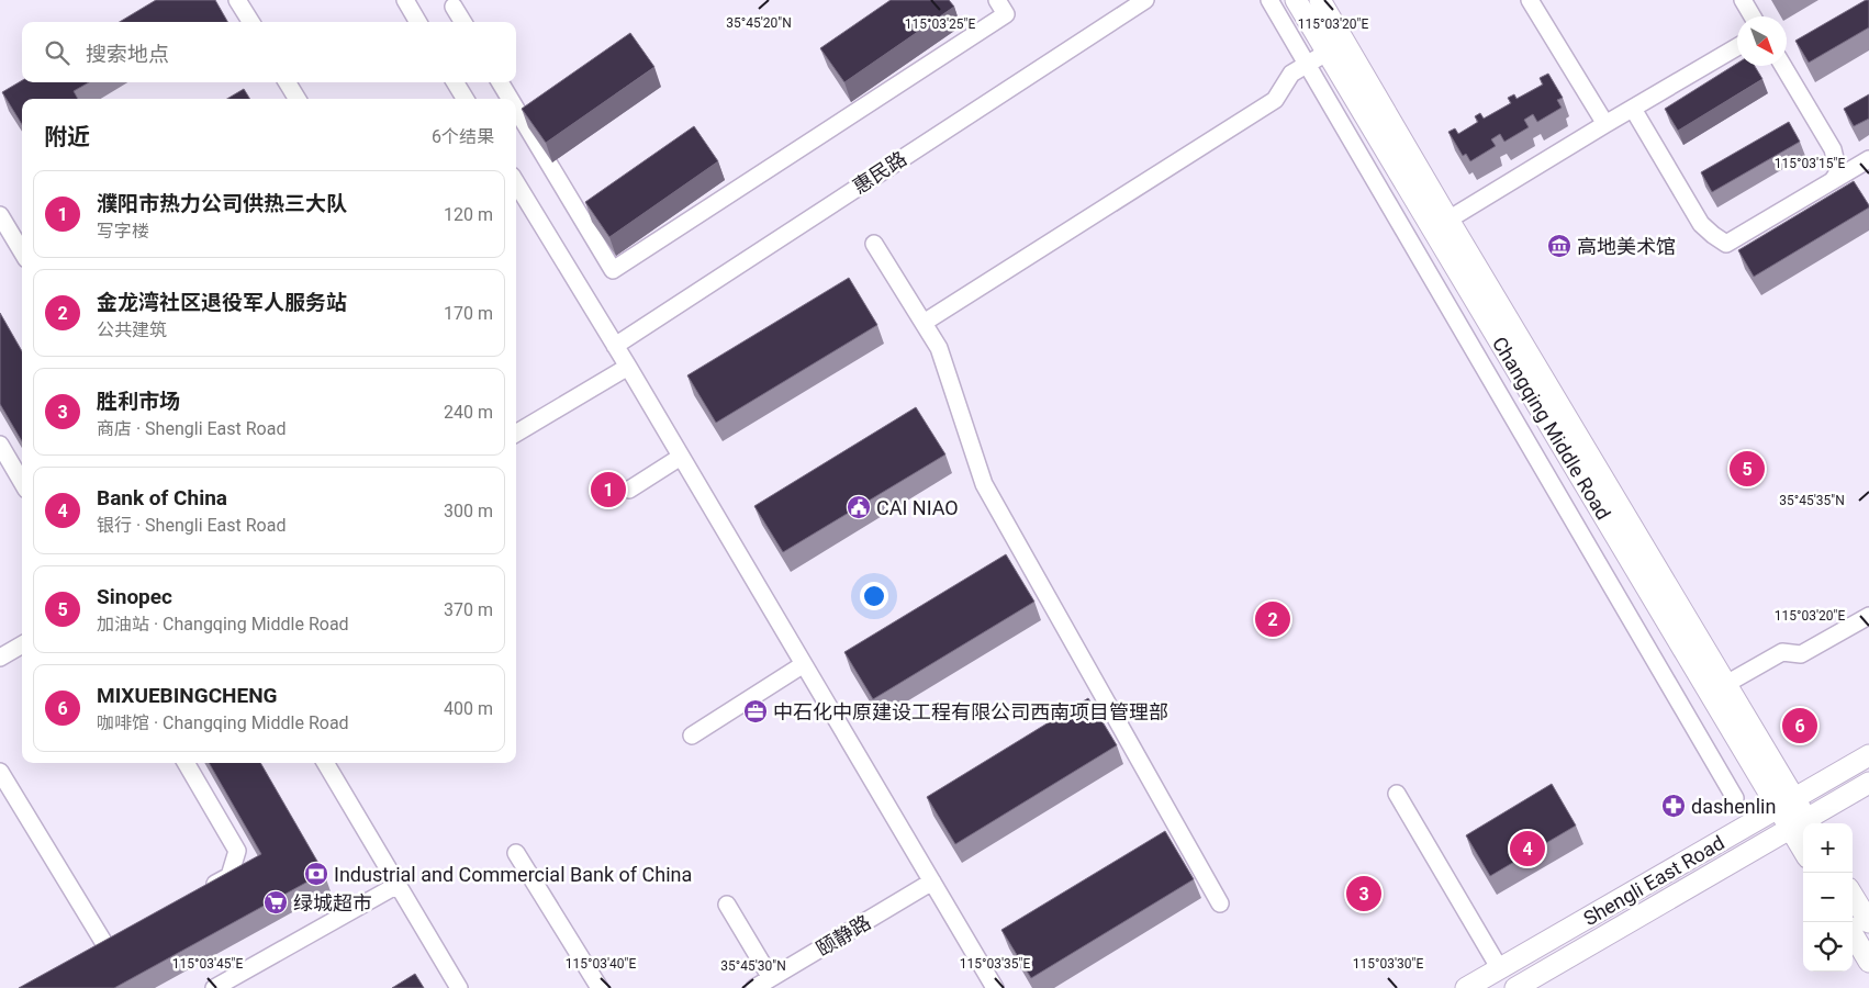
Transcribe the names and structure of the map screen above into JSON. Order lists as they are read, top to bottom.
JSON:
{
  "streets": {
    "main road": ["Changqing Middle Road", "Shengli East Road"],
    "street": ["惠民路", "颐静路"]
  },
  "crossings": [
    ["Changqing Middle Road", "Shengli East Road"]
  ],
  "places": {
    "museum": ["高地美术馆"],
    "public building": ["CAI NIAO"],
    "office": ["中石化中原建设工程有限公司西南项目管理部"],
    "pharmacy": ["dashenlin"],
    "bank": ["Industrial and Commercial Bank of China"],
    "supermarket": ["绿城超市"]
  },
  "north": "bottom right",
  "page": {
    "search": "搜索地点",
    "heading": ["附近", "6个结果"],
    "list": [
      {
        "mark": "1",
        "name": "濮阳市热力公司供热三大队",
        "note": "写字楼",
        "value": "120 m"
      },
      {
        "mark": "2",
        "name": "金龙湾社区退役军人服务站",
        "note": "公共建筑",
        "value": "170 m"
      },
      {
        "mark": "3",
        "name": "胜利市场",
        "note": "商店 · Shengli East Road",
        "value": "240 m"
      },
      {
        "mark": "4",
        "name": "Bank of China",
        "note": "银行 · Shengli East Road",
        "value": "300 m"
      },
      {
        "mark": "5",
        "name": "Sinopec",
        "note": "加油站 · Changqing Middle Road",
        "value": "370 m"
      },
      {
        "mark": "6",
        "name": "MIXUEBINGCHENG",
        "note": "咖啡馆 · Changqing Middle Road",
        "value": "400 m"
      }
    ],
    "pins": [
      "5",
      "1",
      "2",
      "6",
      "4",
      "3"
    ],
    "map_buttons": ["+", "−"]
  },
  "coordinates": [
    "35°45'20\"N",
    "115°03'25\"E",
    "115°03'20\"E",
    "115°03'15\"E",
    "35°45'35\"N",
    "115°03'45\"E",
    "115°03'40\"E",
    "115°03'35\"E",
    "115°03'30\"E",
    "35°45'30\"N"
  ]
}
